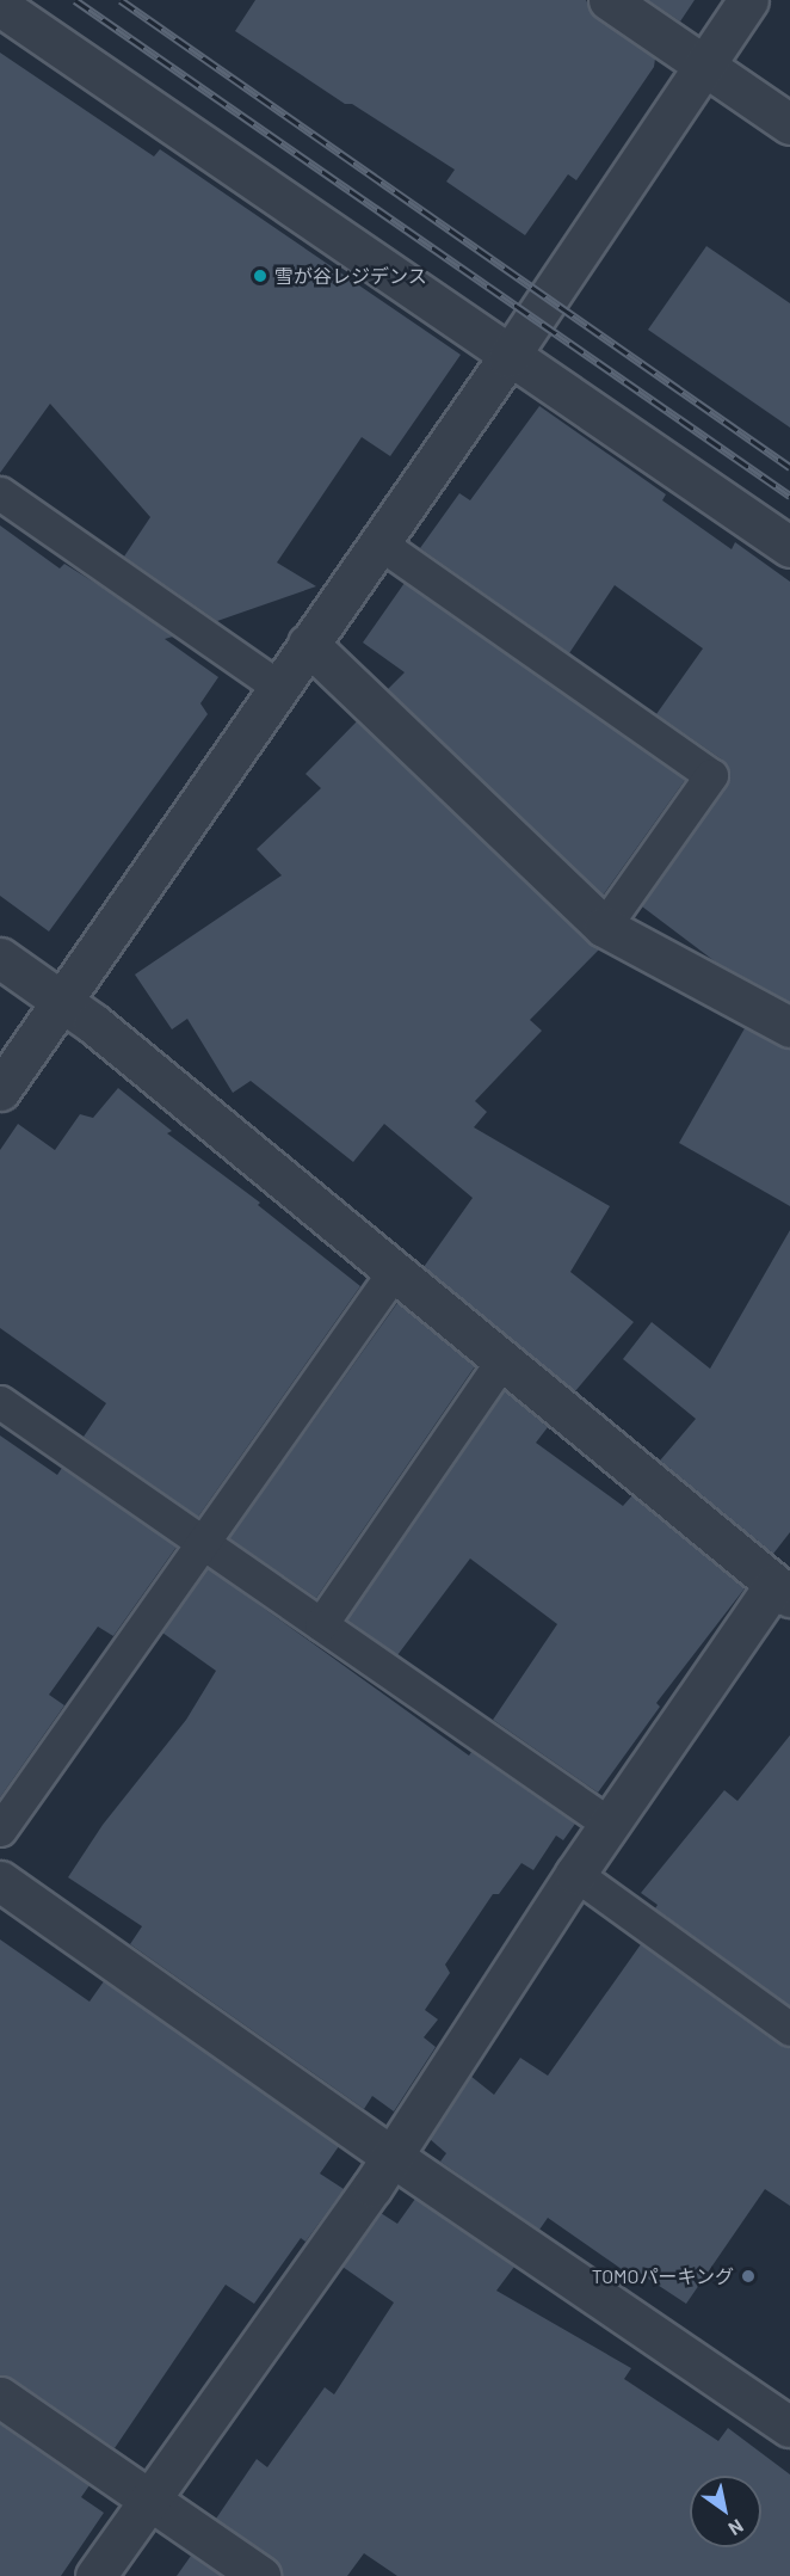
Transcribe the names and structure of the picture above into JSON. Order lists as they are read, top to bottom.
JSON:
{
  "places": ["雪が谷レジデンス", "TOMOパーキング"],
  "north": "bottom right"
}
